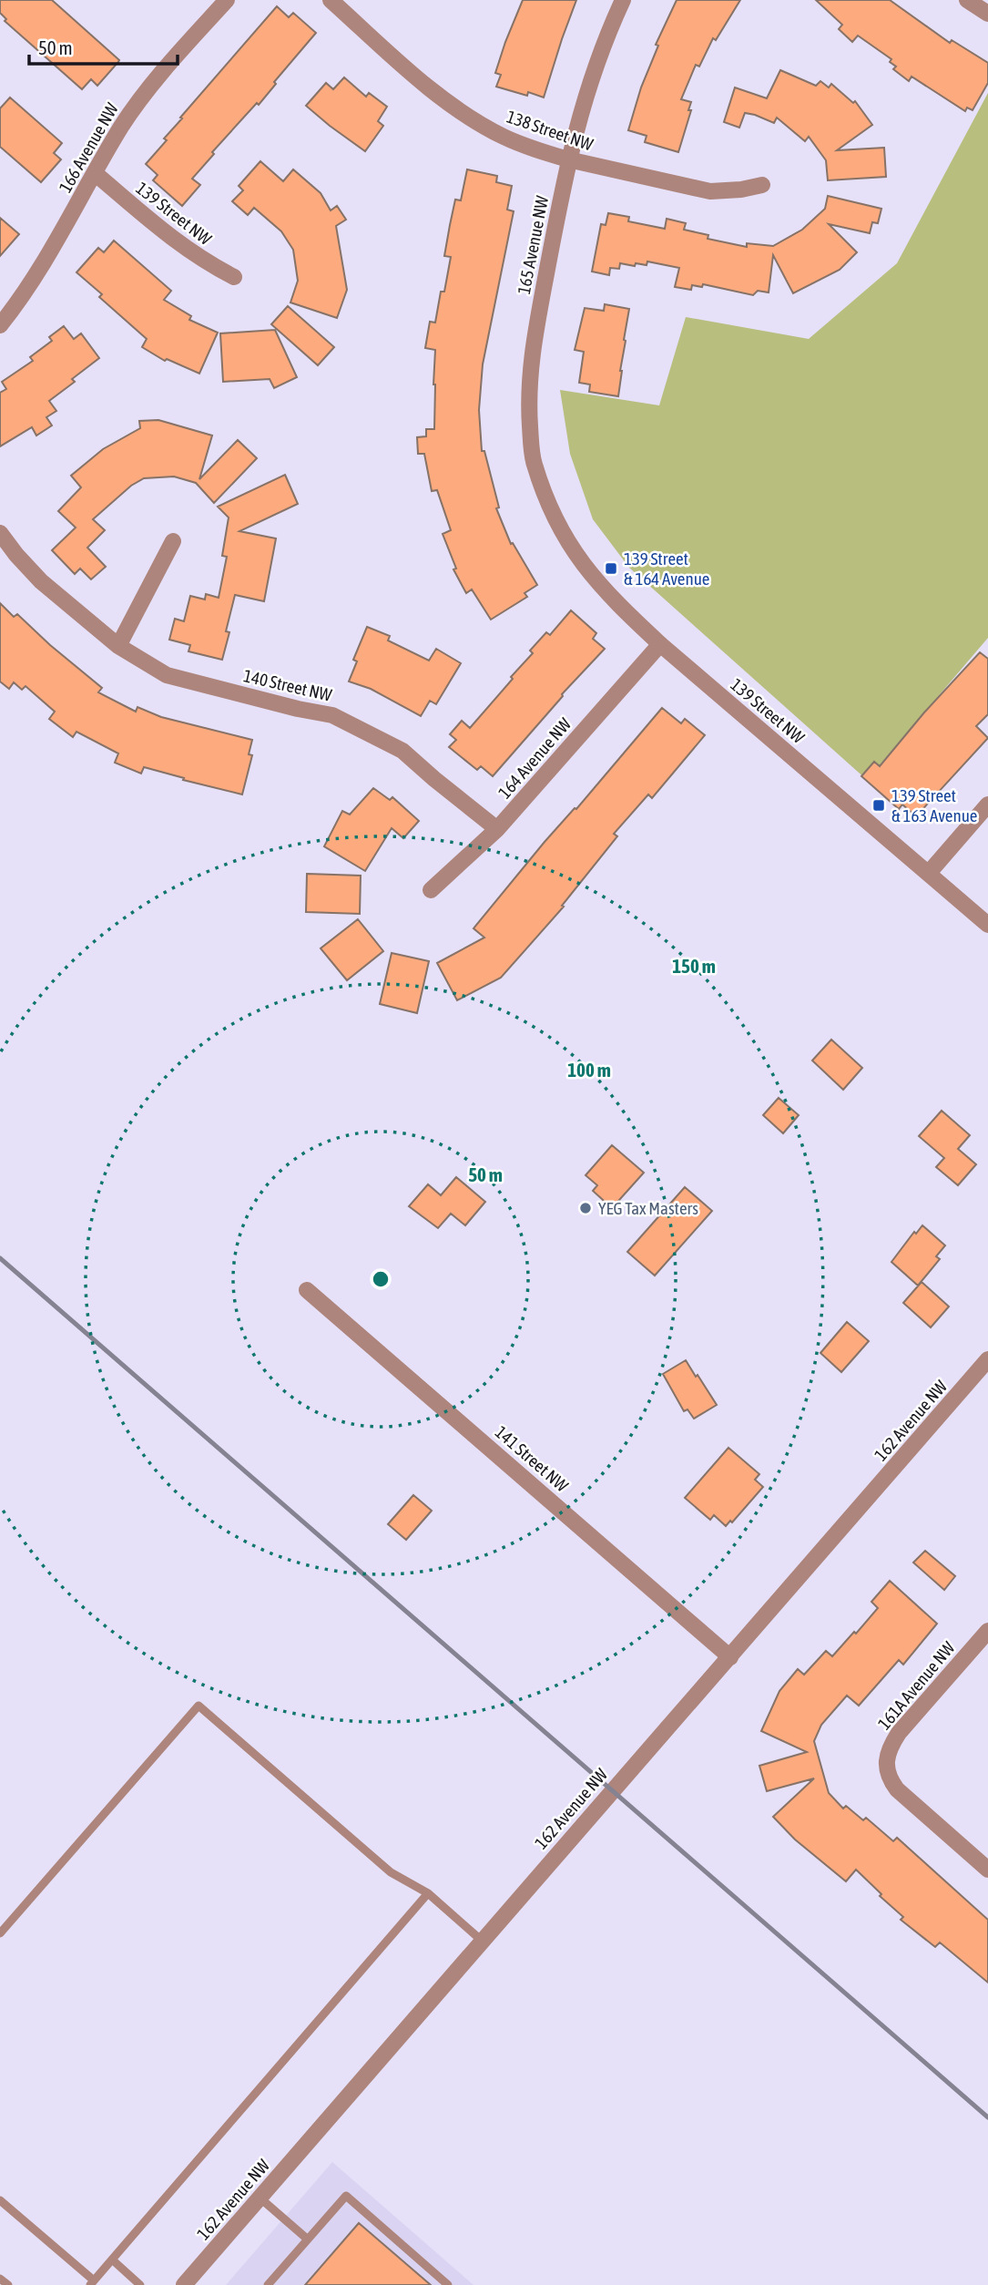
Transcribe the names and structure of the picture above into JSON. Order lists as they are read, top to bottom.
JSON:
{
  "streets": {
    "street": [
      "138 Street NW",
      "166 Avenue NW",
      "139 Street NW",
      "165 Avenue NW",
      "140 Street NW",
      "164 Avenue NW",
      "162 Avenue NW",
      "141 Street NW",
      "161A Avenue NW"
    ]
  },
  "crossings": [
    ["138 Street NW", "165 Avenue NW"],
    ["166 Avenue NW", "139 Street NW"],
    ["139 Street NW", "165 Avenue NW"],
    ["139 Street NW", "164 Avenue NW"],
    ["140 Street NW", "164 Avenue NW"],
    ["162 Avenue NW", "141 Street NW"]
  ],
  "places": {
    "transit": ["139 Street & 164 Avenue", "139 Street & 163 Avenue"],
    "other": ["YEG Tax Masters"]
  },
  "scale_bar": "50 m",
  "rings": ["150 m", "100 m", "50 m"]
}
